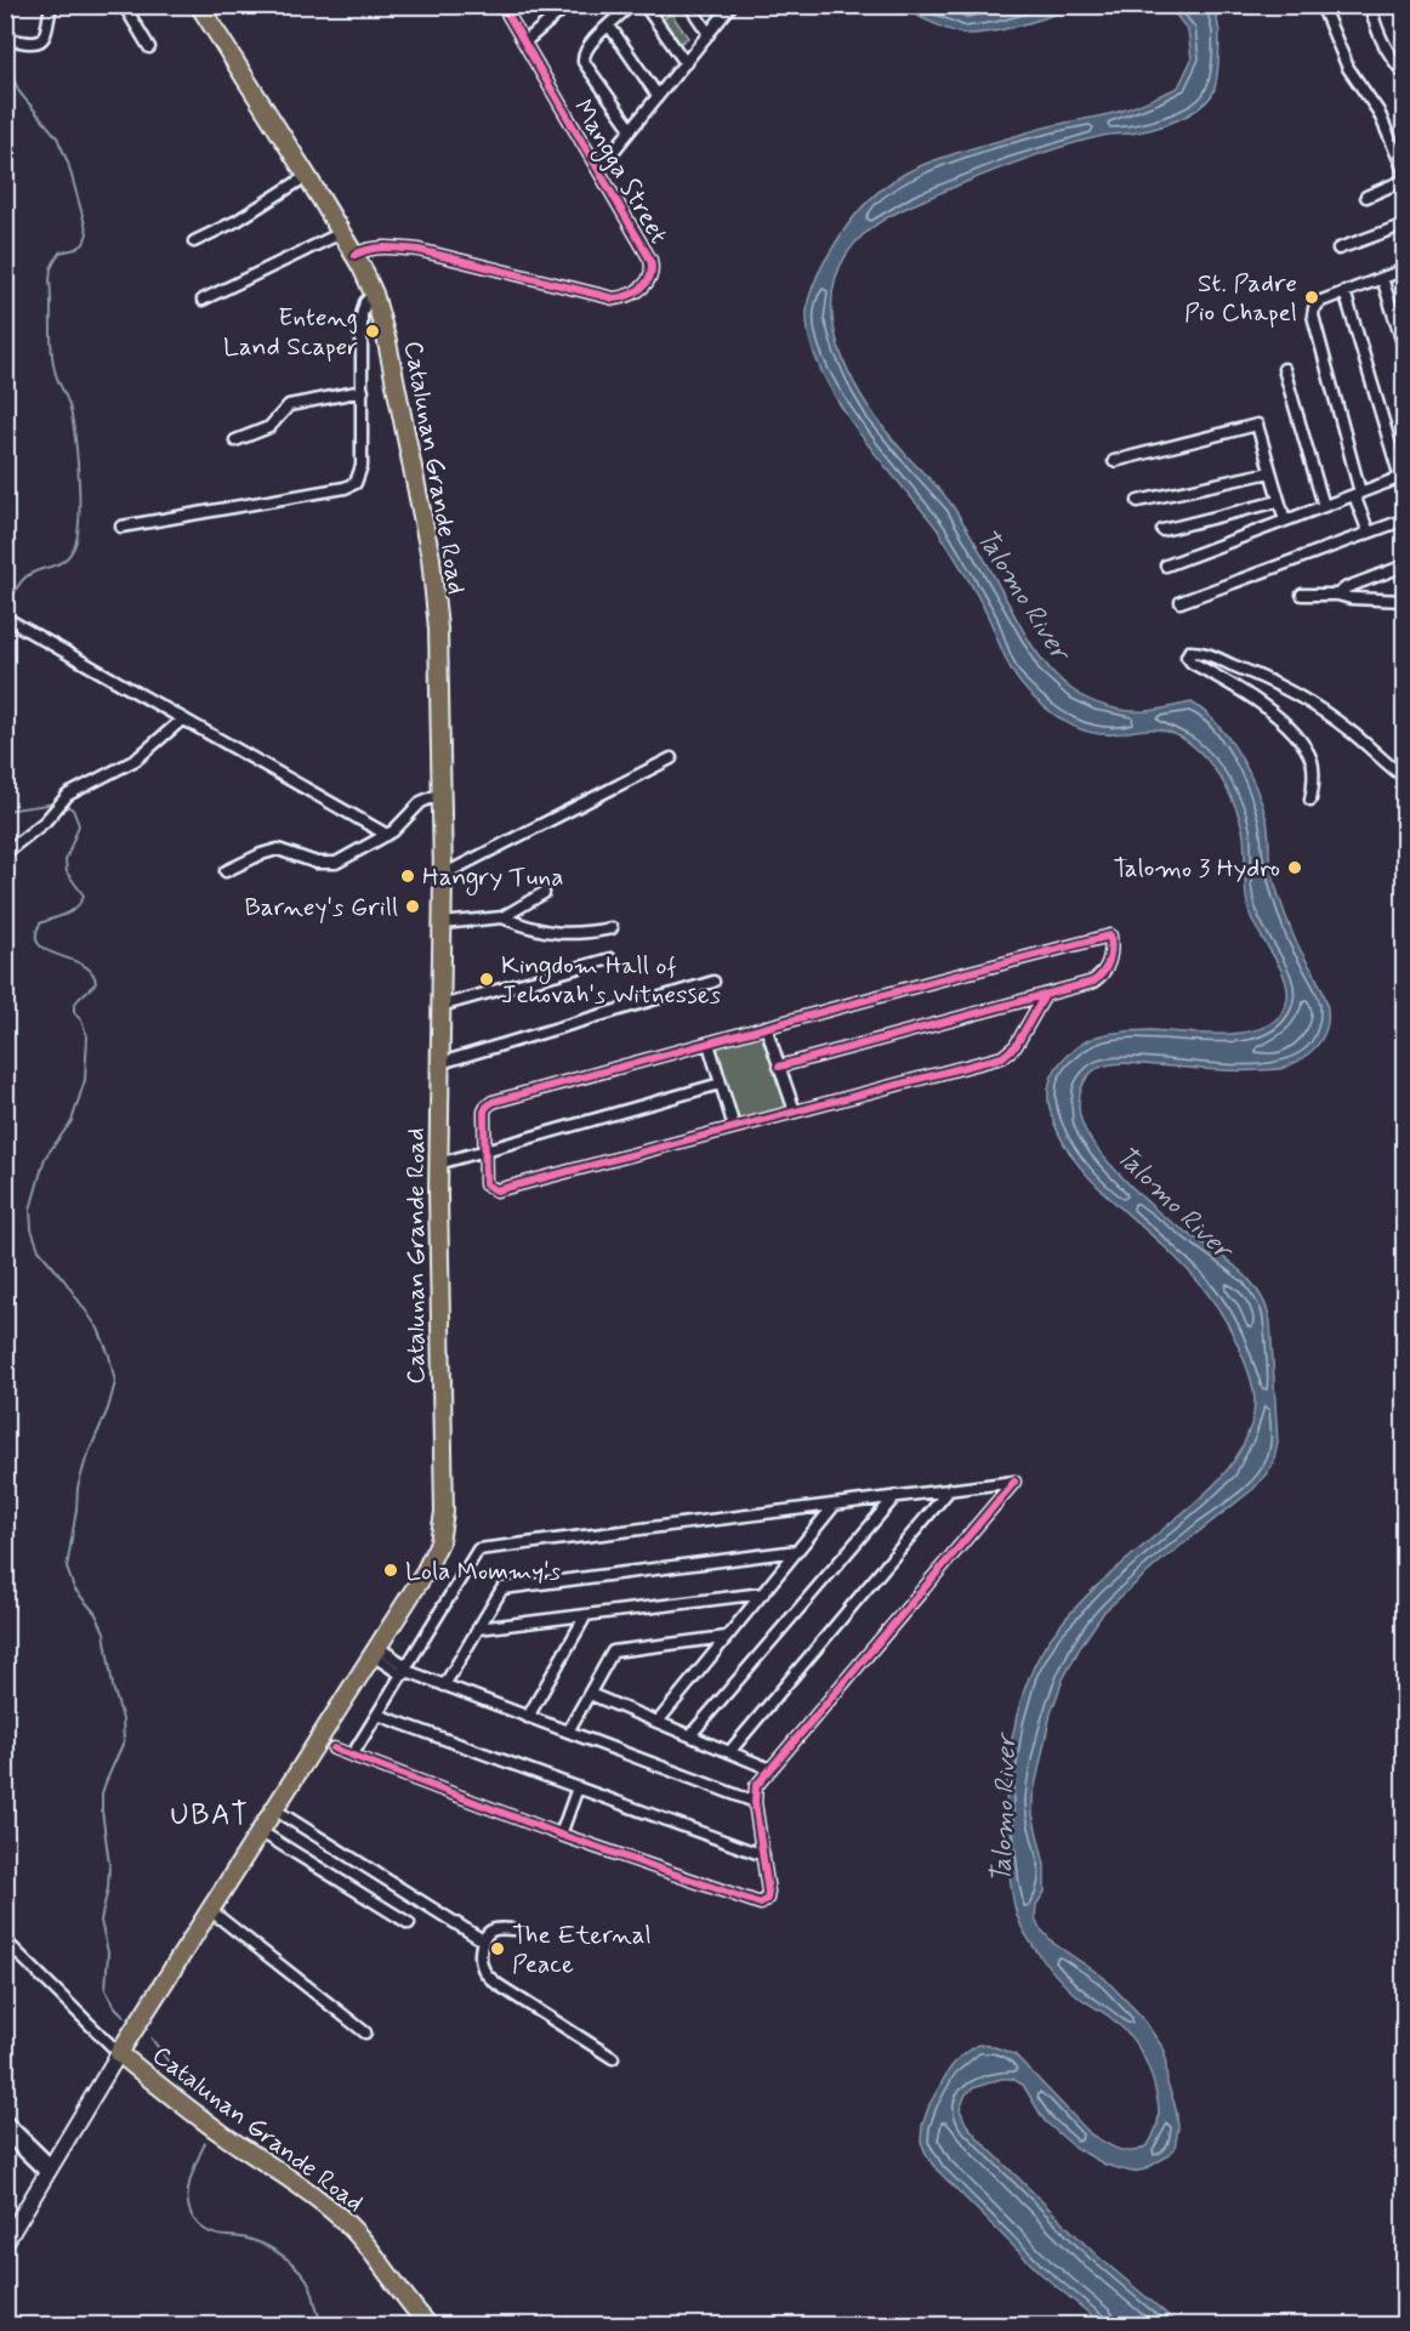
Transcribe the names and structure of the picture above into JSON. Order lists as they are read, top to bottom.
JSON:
{
  "streets": {
    "main road": ["Catalunan Grande Road"],
    "street": ["Mangga Street"]
  },
  "crossings": [
    ["Mangga Street", "Catalunan Grande Road"]
  ],
  "districts": ["UBAT"],
  "water": ["Talomo River"],
  "places": [
    "St. Padre Pio Chapel",
    "Enteng Land Scaper",
    "Talomo 3 Hydro",
    "Hangry Tuna",
    "Barney's Grill",
    "Kingdom Hall of Jehovah's Witnesses",
    "Lola Mommy's",
    "The Eternal Peace"
  ]
}
